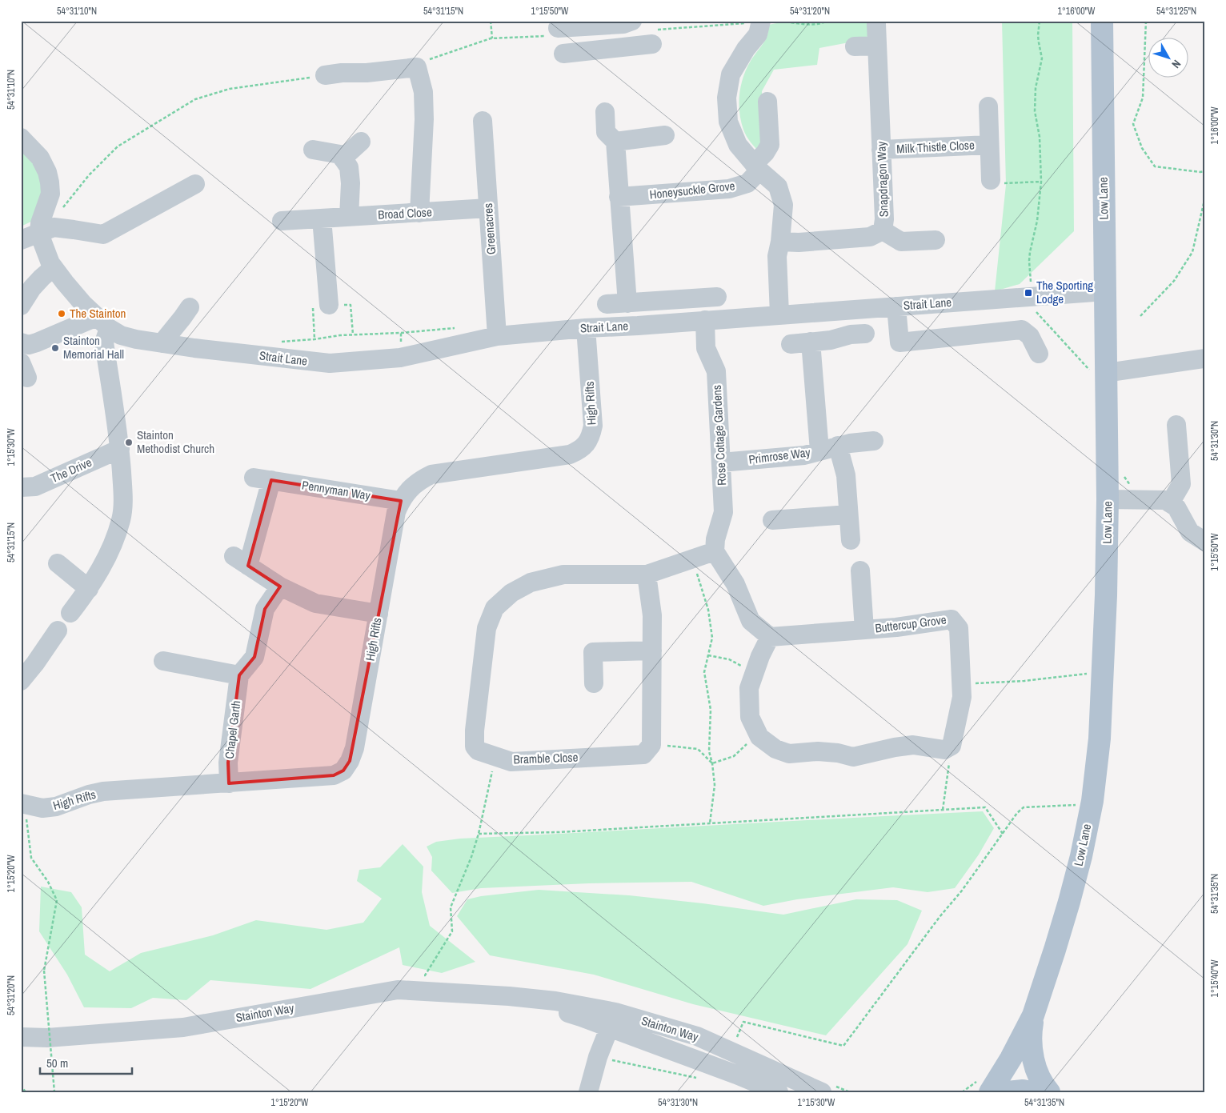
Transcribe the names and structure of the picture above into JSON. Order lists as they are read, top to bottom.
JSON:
{
  "streets": {
    "main road": ["Low Lane"],
    "street": [
      "Milk Thistle Close",
      "Snapdragon Way",
      "Honeysuckle Grove",
      "Broad Close",
      "Greenacres",
      "Strait Lane",
      "High Rifts",
      "Rose Cottage Gardens",
      "Primrose Way",
      "The Drive",
      "Pennyman Way",
      "Buttercup Grove",
      "Chapel Garth",
      "Bramble Close",
      "Stainton Way"
    ]
  },
  "crossings": [
    ["Milk Thistle Close", "Snapdragon Way"],
    ["Low Lane", "Strait Lane"],
    ["Broad Close", "Greenacres"],
    ["Greenacres", "Strait Lane"],
    ["Strait Lane", "High Rifts"],
    ["Strait Lane", "Rose Cottage Gardens"],
    ["High Rifts", "Pennyman Way"],
    ["High Rifts", "Chapel Garth"],
    ["Rose Cottage Gardens", "Primrose Way"],
    ["Rose Cottage Gardens", "Bramble Close"]
  ],
  "places": {
    "transit": ["The Sporting Lodge"],
    "other": ["The Stainton", "Stainton Memorial Hall", "Stainton Methodist Church"]
  },
  "scale_bar": "50 m",
  "north": "bottom right",
  "coordinates": [
    "54°31'10\"N",
    "54°31'15\"N",
    "1°15'50\"W",
    "54°31'20\"N",
    "1°16'00\"W",
    "54°31'25\"N",
    "54°31'30\"N",
    "1°15'30\"W",
    "1°15'20\"W",
    "54°31'35\"N",
    "1°15'40\"W"
  ]
}
